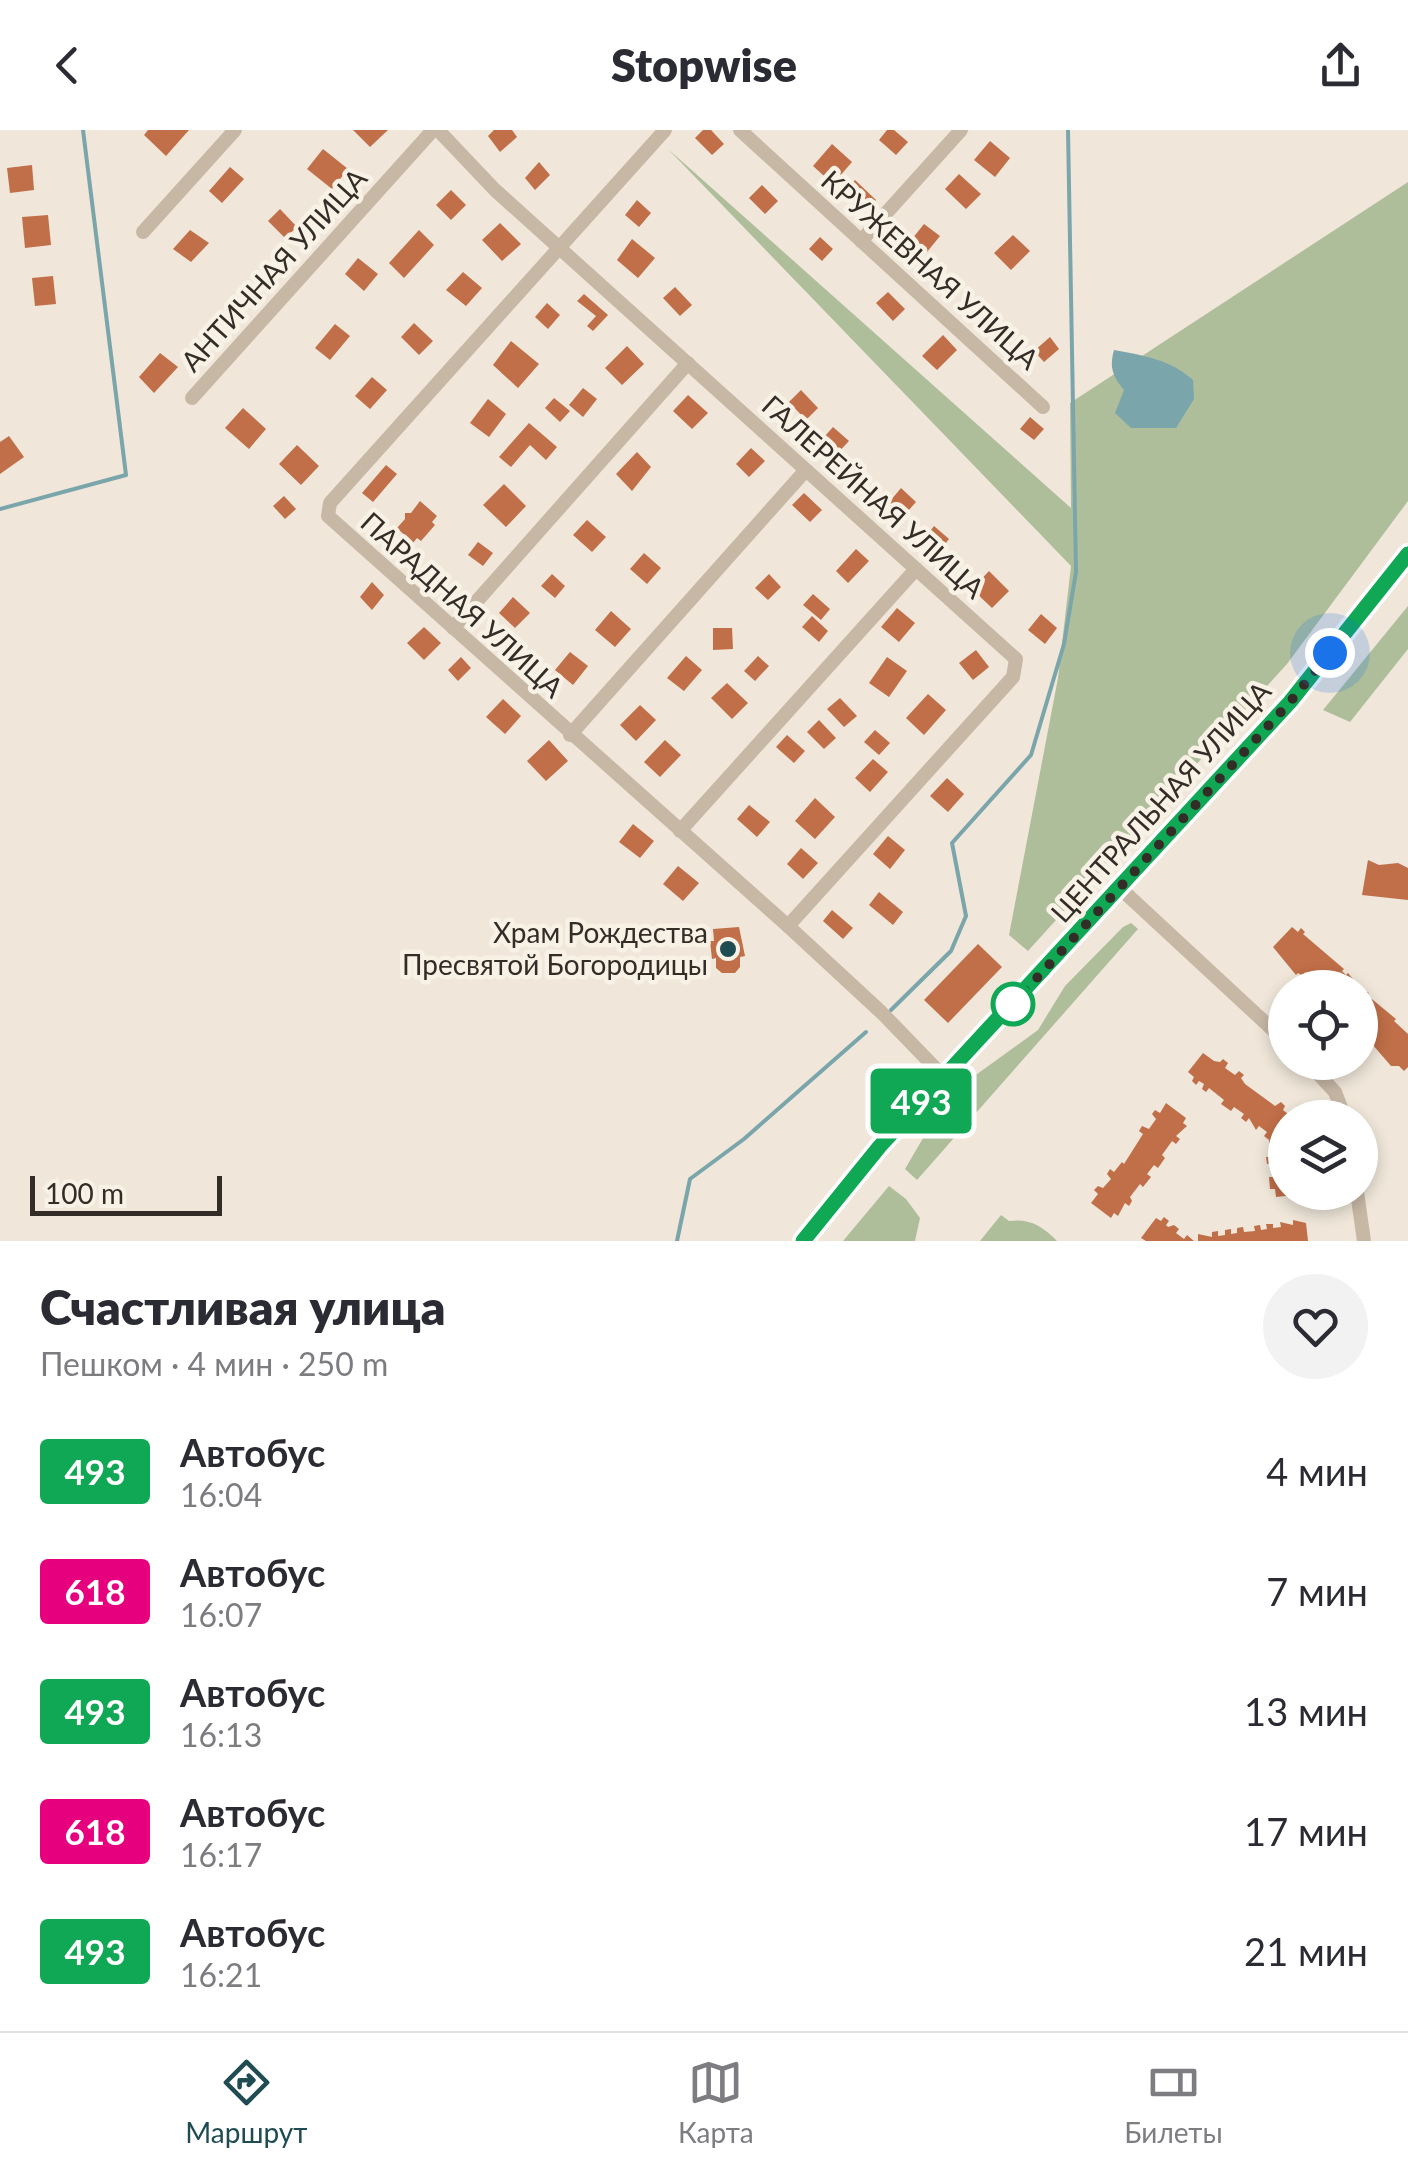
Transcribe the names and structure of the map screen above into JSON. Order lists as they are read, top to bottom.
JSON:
{
  "streets": {
    "main road": ["ЦЕНТРАЛЬНАЯ УЛИЦА"],
    "street": [
      "АНТИЧНАЯ УЛИЦА",
      "КРУЖЕВНАЯ УЛИЦА",
      "ГАЛЕРЕЙНАЯ УЛИЦА",
      "ПАРАДНАЯ УЛИЦА"
    ]
  },
  "crossings": [
    ["АНТИЧНАЯ УЛИЦА", "ГАЛЕРЕЙНАЯ УЛИЦА"],
    ["ГАЛЕРЕЙНАЯ УЛИЦА", "ПАРАДНАЯ УЛИЦА"],
    ["ПАРАДНАЯ УЛИЦА", "ЦЕНТРАЛЬНАЯ УЛИЦА"]
  ],
  "places": ["Храм Рождества Пресвятой Богородицы"],
  "lines": ["bus line 493"],
  "scale_bar": "100 m",
  "page": {
    "header": "Stopwise",
    "on_map": "493",
    "scale": "100 m",
    "heading": ["Счастливая улица", "Пешком · 4 мин · 250 m"],
    "list": [
      {
        "mark": "493",
        "name": "Автобус",
        "note": "16:04",
        "value": "4 мин"
      },
      {
        "mark": "618",
        "name": "Автобус",
        "note": "16:07",
        "value": "7 мин"
      },
      {
        "mark": "493",
        "name": "Автобус",
        "note": "16:13",
        "value": "13 мин"
      },
      {
        "mark": "618",
        "name": "Автобус",
        "note": "16:17",
        "value": "17 мин"
      },
      {
        "mark": "493",
        "name": "Автобус",
        "note": "16:21",
        "value": "21 мин"
      }
    ],
    "tabs": ["Маршрут", "Карта", "Билеты"]
  }
}
